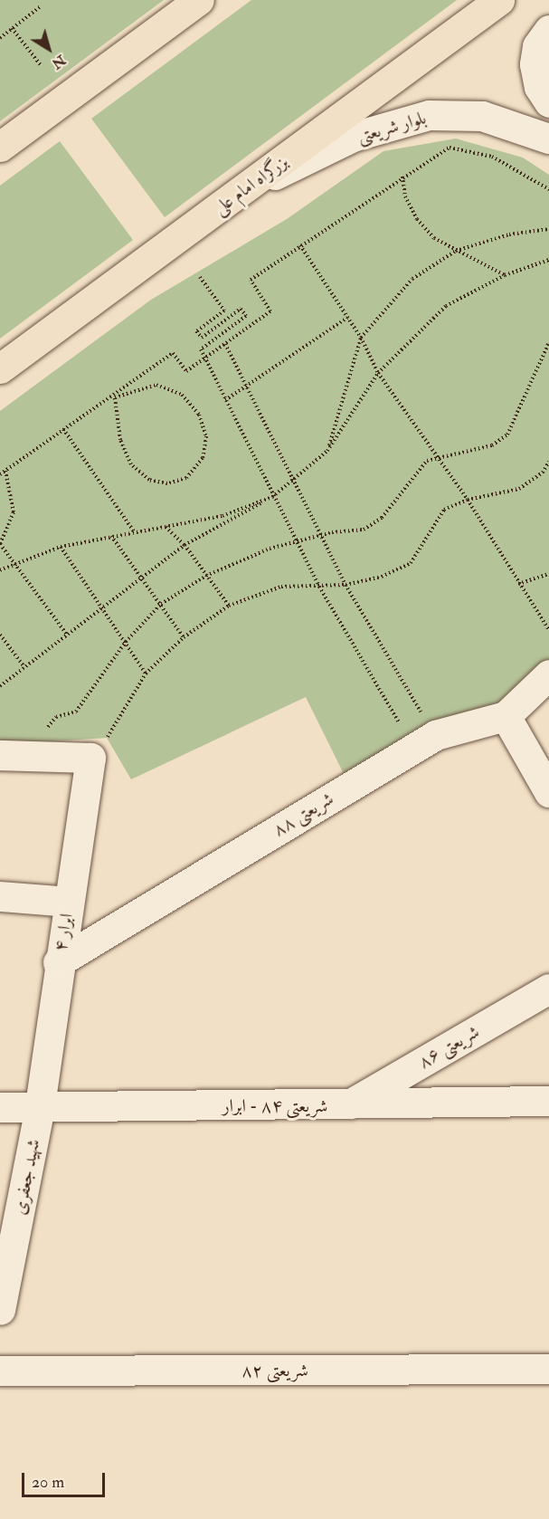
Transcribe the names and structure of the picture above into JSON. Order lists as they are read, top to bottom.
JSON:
{
  "streets": {
    "highway": ["بزرگراه امام علی"],
    "street": [
      "بلوار شریعتی",
      "شریعتی ۸۸",
      "ابرار ۴",
      "شریعتی ۸۶",
      "شریعتی ۸۴ - ابرار",
      "شهید جعفری",
      "شریعتی ۸۲"
    ]
  },
  "crossings": [
    ["بلوار شریعتی", "بزرگراه امام علی"],
    ["شریعتی ۸۸", "ابرار ۴"],
    ["ابرار ۴", "شریعتی ۸۴ - ابرار"],
    ["ابرار ۴", "شهید جعفری"],
    ["شریعتی ۸۶", "شریعتی ۸۴ - ابرار"],
    ["شریعتی ۸۴ - ابرار", "شهید جعفری"]
  ],
  "scale_bar": "20 m",
  "north": "bottom right"
}
